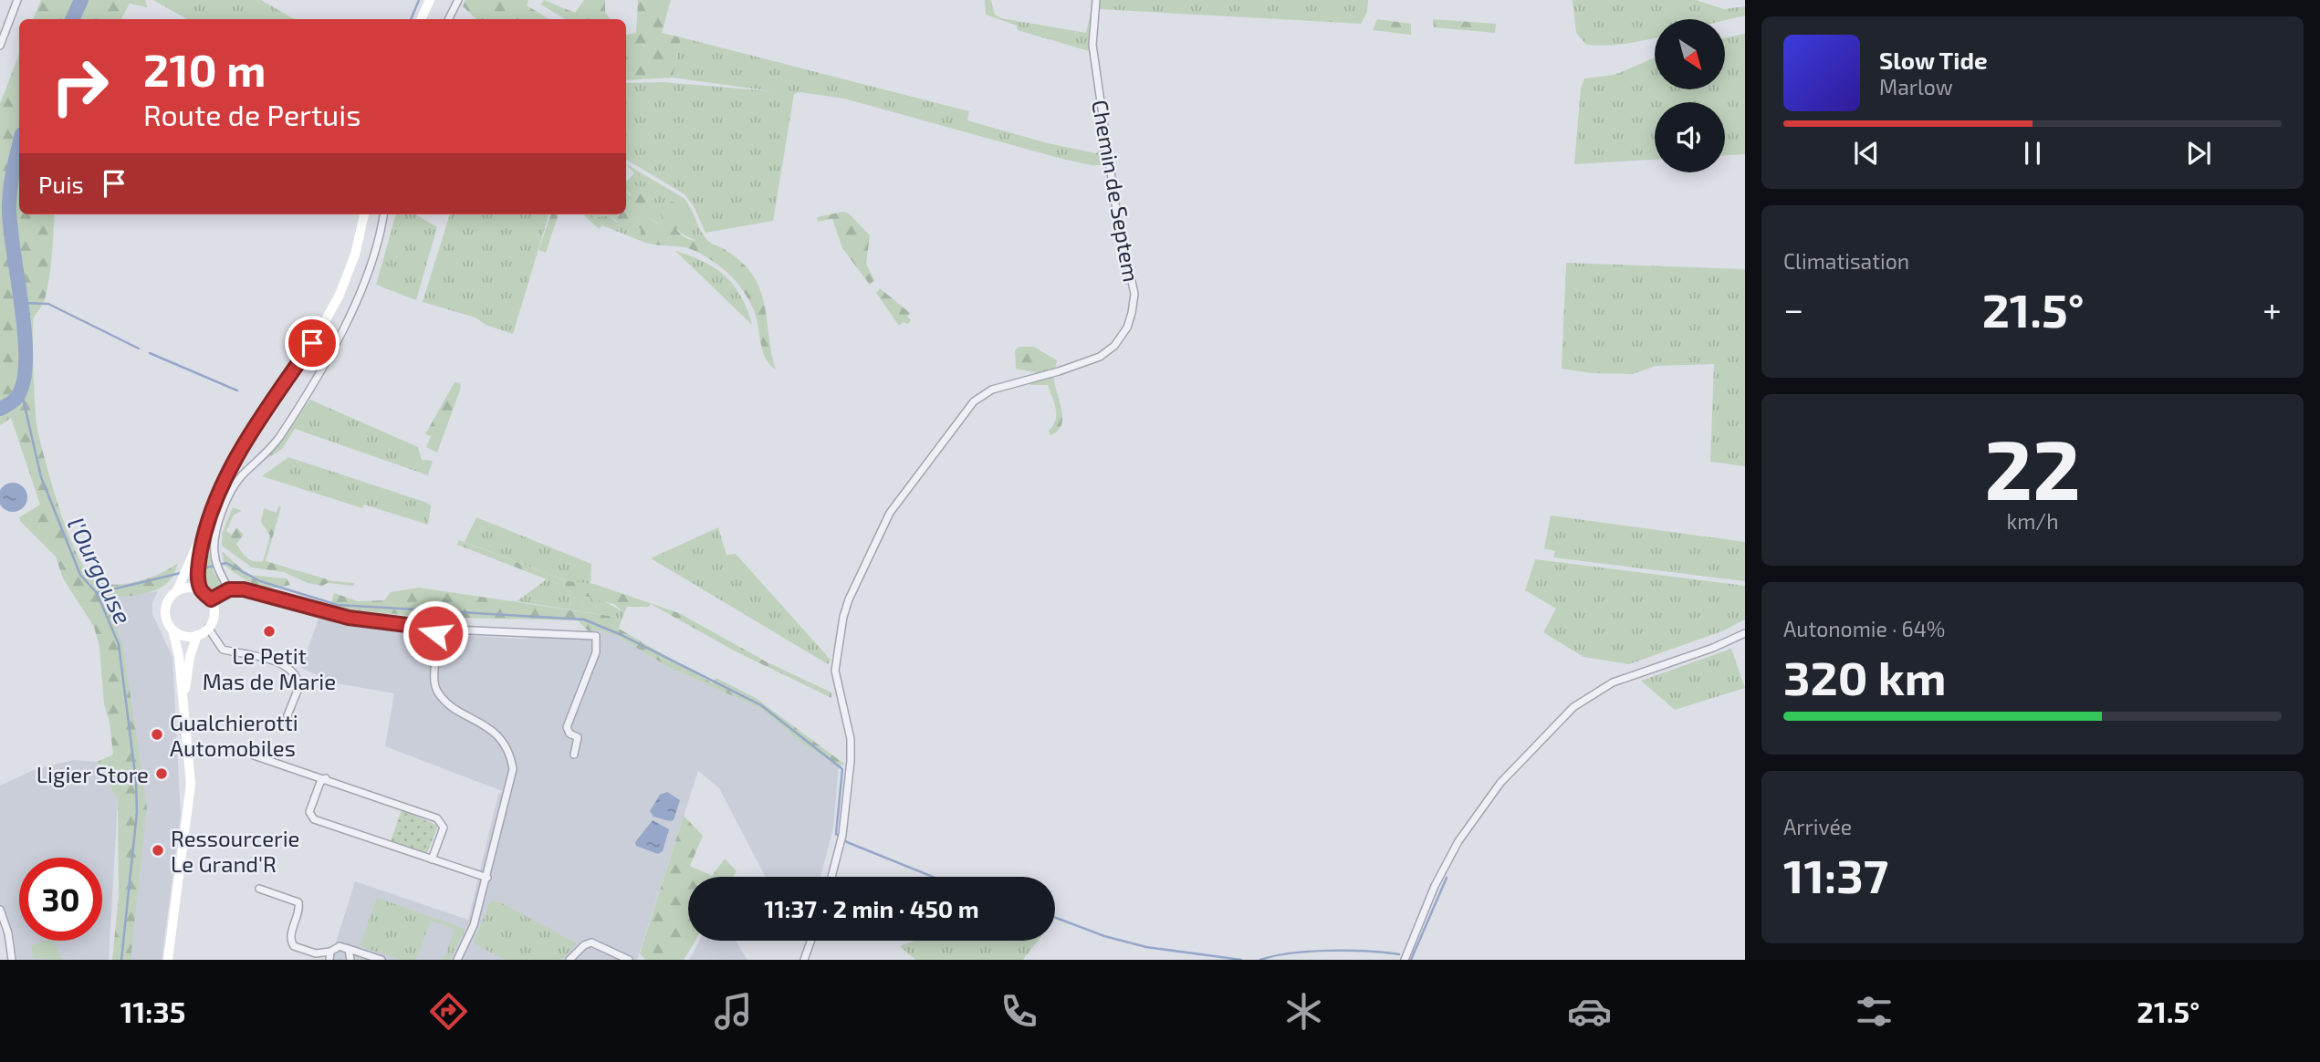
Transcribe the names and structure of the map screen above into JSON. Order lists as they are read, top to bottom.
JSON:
{
  "streets": {
    "street": ["Chemin de Septem"]
  },
  "water": ["l'Ourgouse"],
  "places": [
    "Le Petit Mas de Marie",
    "Gualchierotti Automobiles",
    "Ligier Store",
    "Ressourcerie Le Grand'R"
  ],
  "north": "bottom right",
  "page": {
    "turn": ["210 m", "Route de Pertuis"],
    "song": ["Slow Tide", "Marlow"],
    "then": "Puis",
    "tile": [
      "Climatisation",
      ["22", "km/h"],
      ["Autonomie · 64%", "320 km"],
      ["Arrivée", "11:37"]
    ],
    "heat": ["−", "21.5°", "+"],
    "limit": "30",
    "trip": "11:37 · 2 min · 450 m",
    "tabs": ["11:35", "21.5°"]
  }
}
